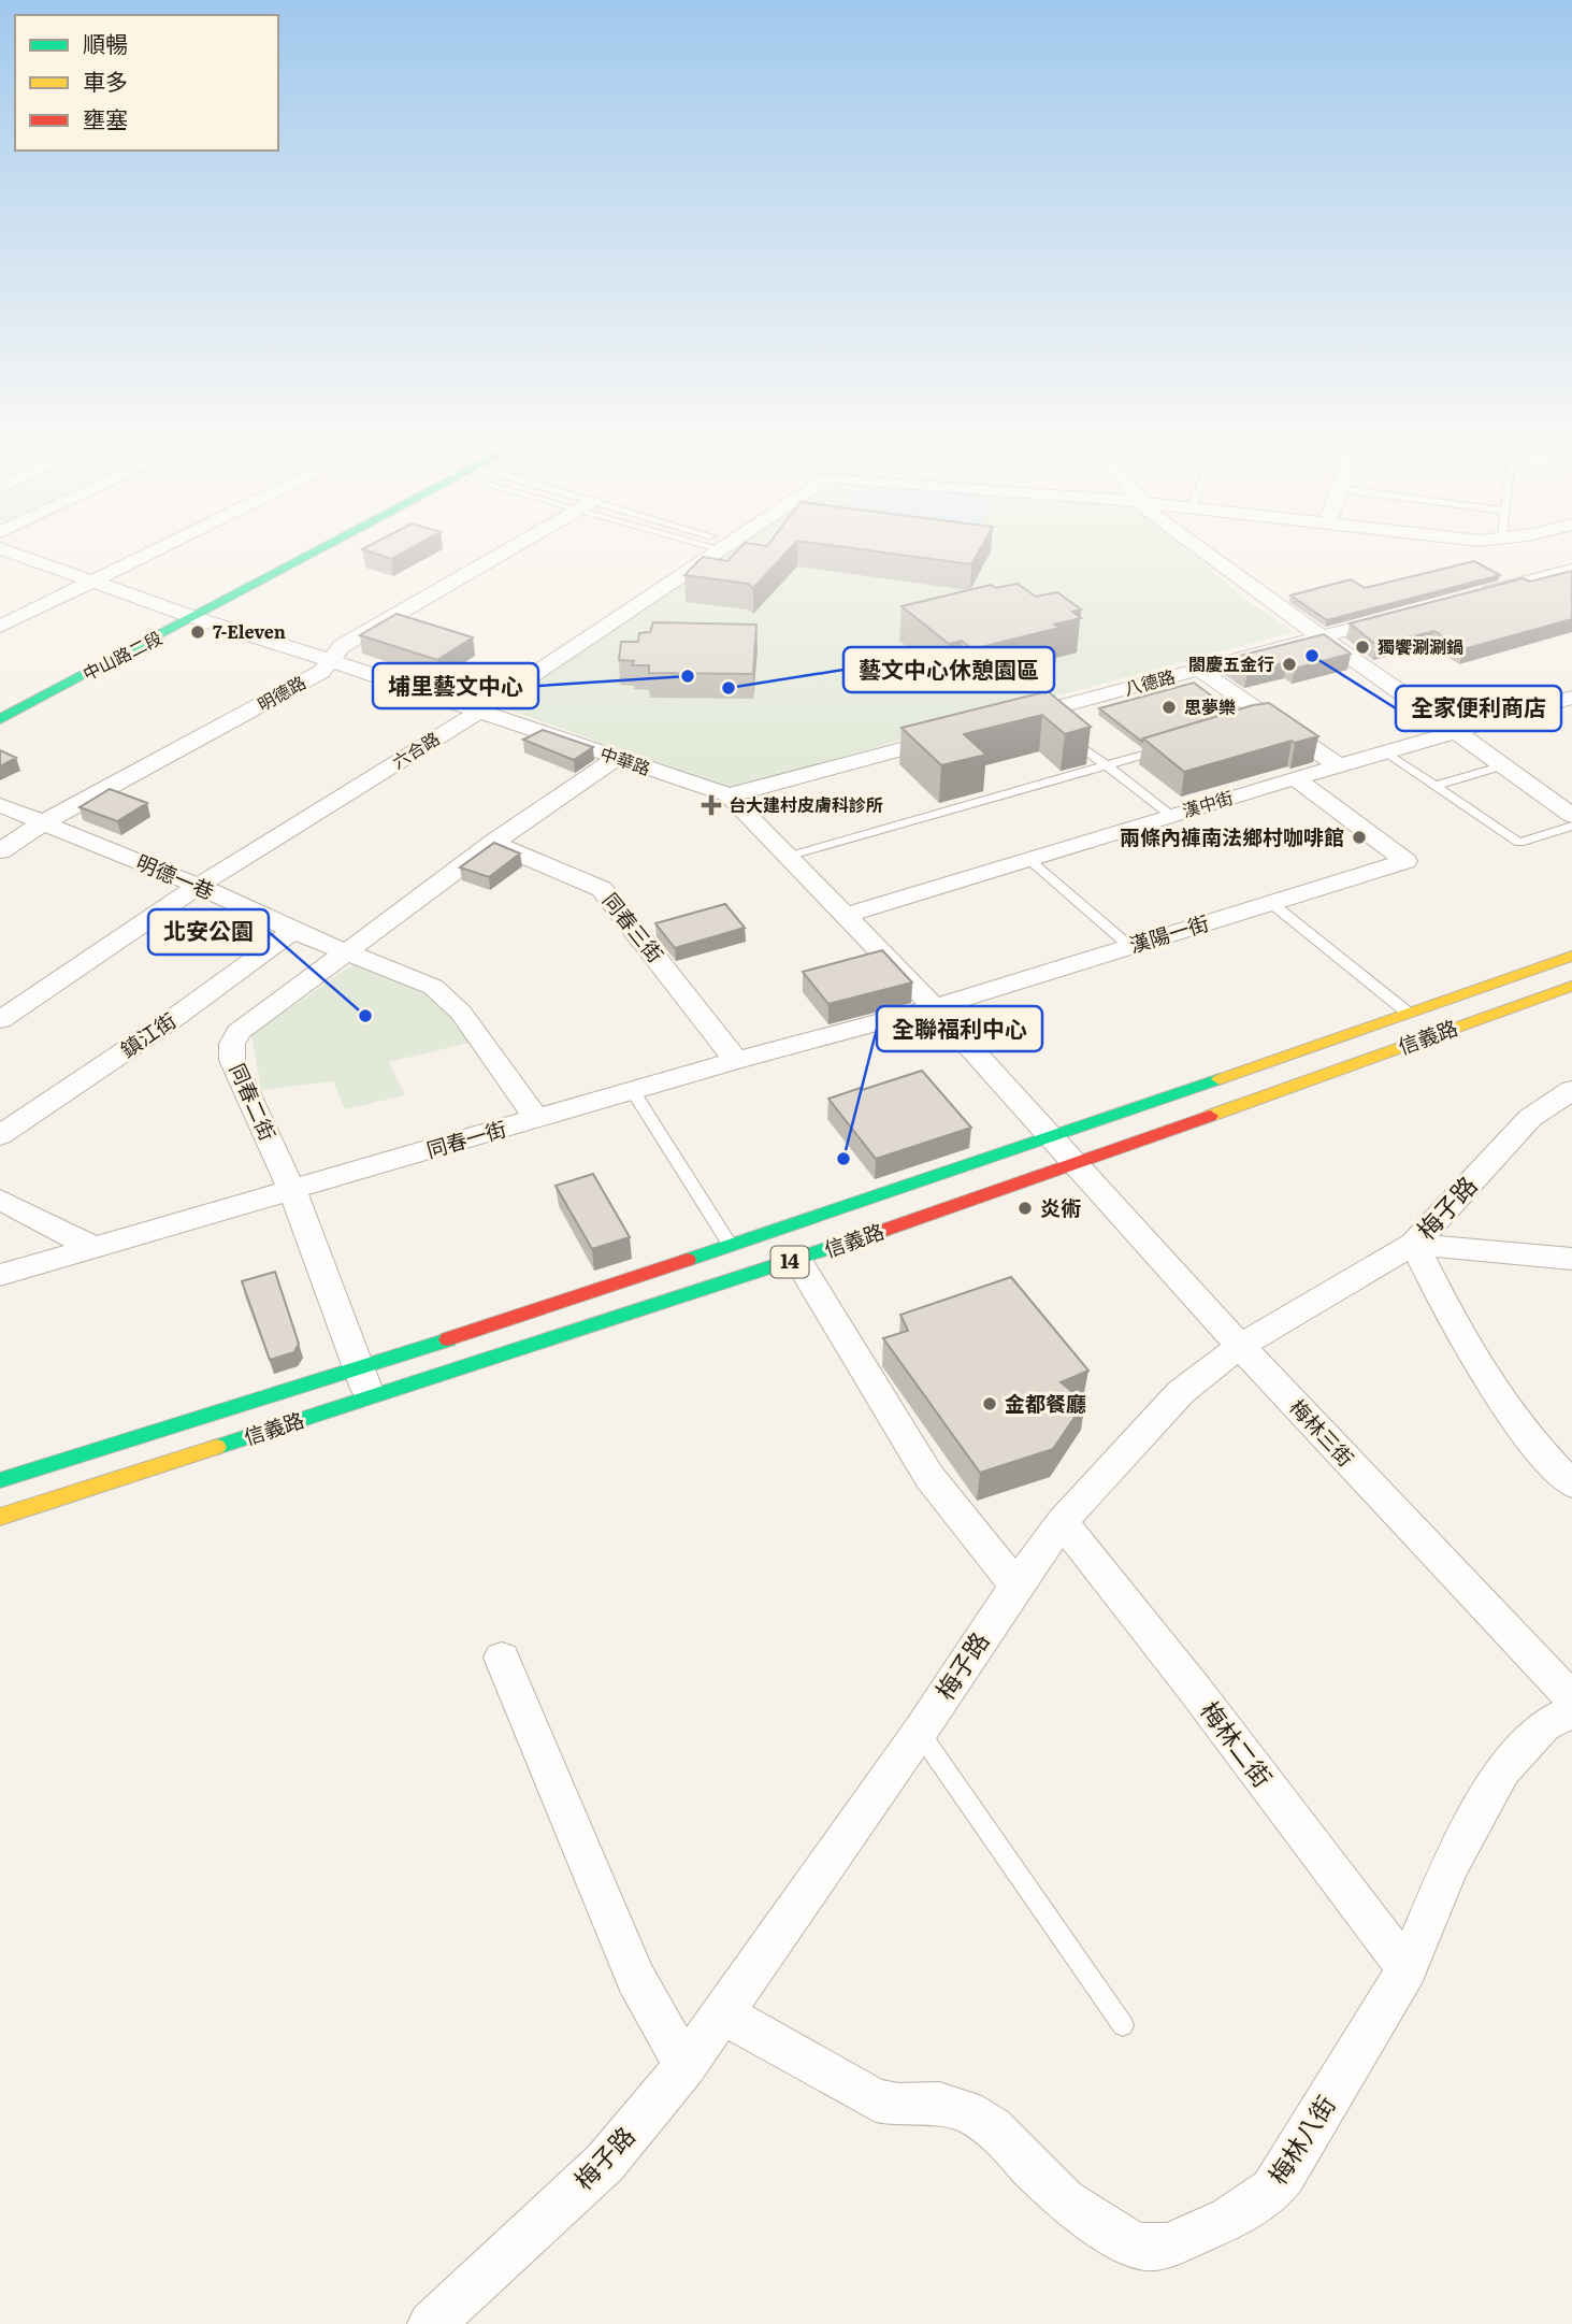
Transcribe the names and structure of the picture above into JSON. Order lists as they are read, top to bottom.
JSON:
{
  "streets": {
    "main road": ["中山路二段", "信義路", "14"],
    "street": [
      "八德路",
      "明德路",
      "六合路",
      "中華路",
      "漢中街",
      "明德一巷",
      "同春三街",
      "漢陽一街",
      "鎮江街",
      "同春二街",
      "同春一街",
      "梅子路",
      "梅林三街",
      "梅林二街",
      "梅林八街"
    ]
  },
  "crossings": [
    ["中山路二段", "中華路"],
    ["明德路", "中華路"],
    ["明德路", "明德一巷"],
    ["六合路", "中華路"],
    ["六合路", "明德一巷"],
    ["中華路", "漢中街"],
    ["中華路", "漢陽一街"],
    ["中華路", "信義路"],
    ["中華路", "同春二街"],
    ["中華路", "同春一街"],
    ["中華路", "梅林三街"],
    ["漢中街", "漢陽一街"],
    ["明德一巷", "鎮江街"],
    ["明德一巷", "同春二街"],
    ["明德一巷", "同春一街"],
    ["同春三街", "同春二街"],
    ["同春三街", "同春一街"],
    ["漢陽一街", "同春一街"],
    ["信義路", "同春二街"],
    ["信義路", "梅林三街"],
    ["同春二街", "同春一街"],
    ["梅子路", "梅林三街"],
    ["梅子路", "梅林二街"],
    ["梅子路", "梅林八街"],
    ["梅林二街", "梅林八街"]
  ],
  "places": {
    "other": [
      "7-Eleven",
      "獨饗涮涮鍋",
      "全家便利商店",
      "閤慶五金行",
      "埔里藝文中心",
      "藝文中心休憩園區",
      "思夢樂",
      "兩條內褲南法鄉村咖啡館",
      "北安公園",
      "全聯福利中心",
      "炎術",
      "金都餐廳"
    ],
    "health": ["台大建村皮膚科診所"]
  },
  "legend": ["順暢", "車多", "壅塞"]
}
